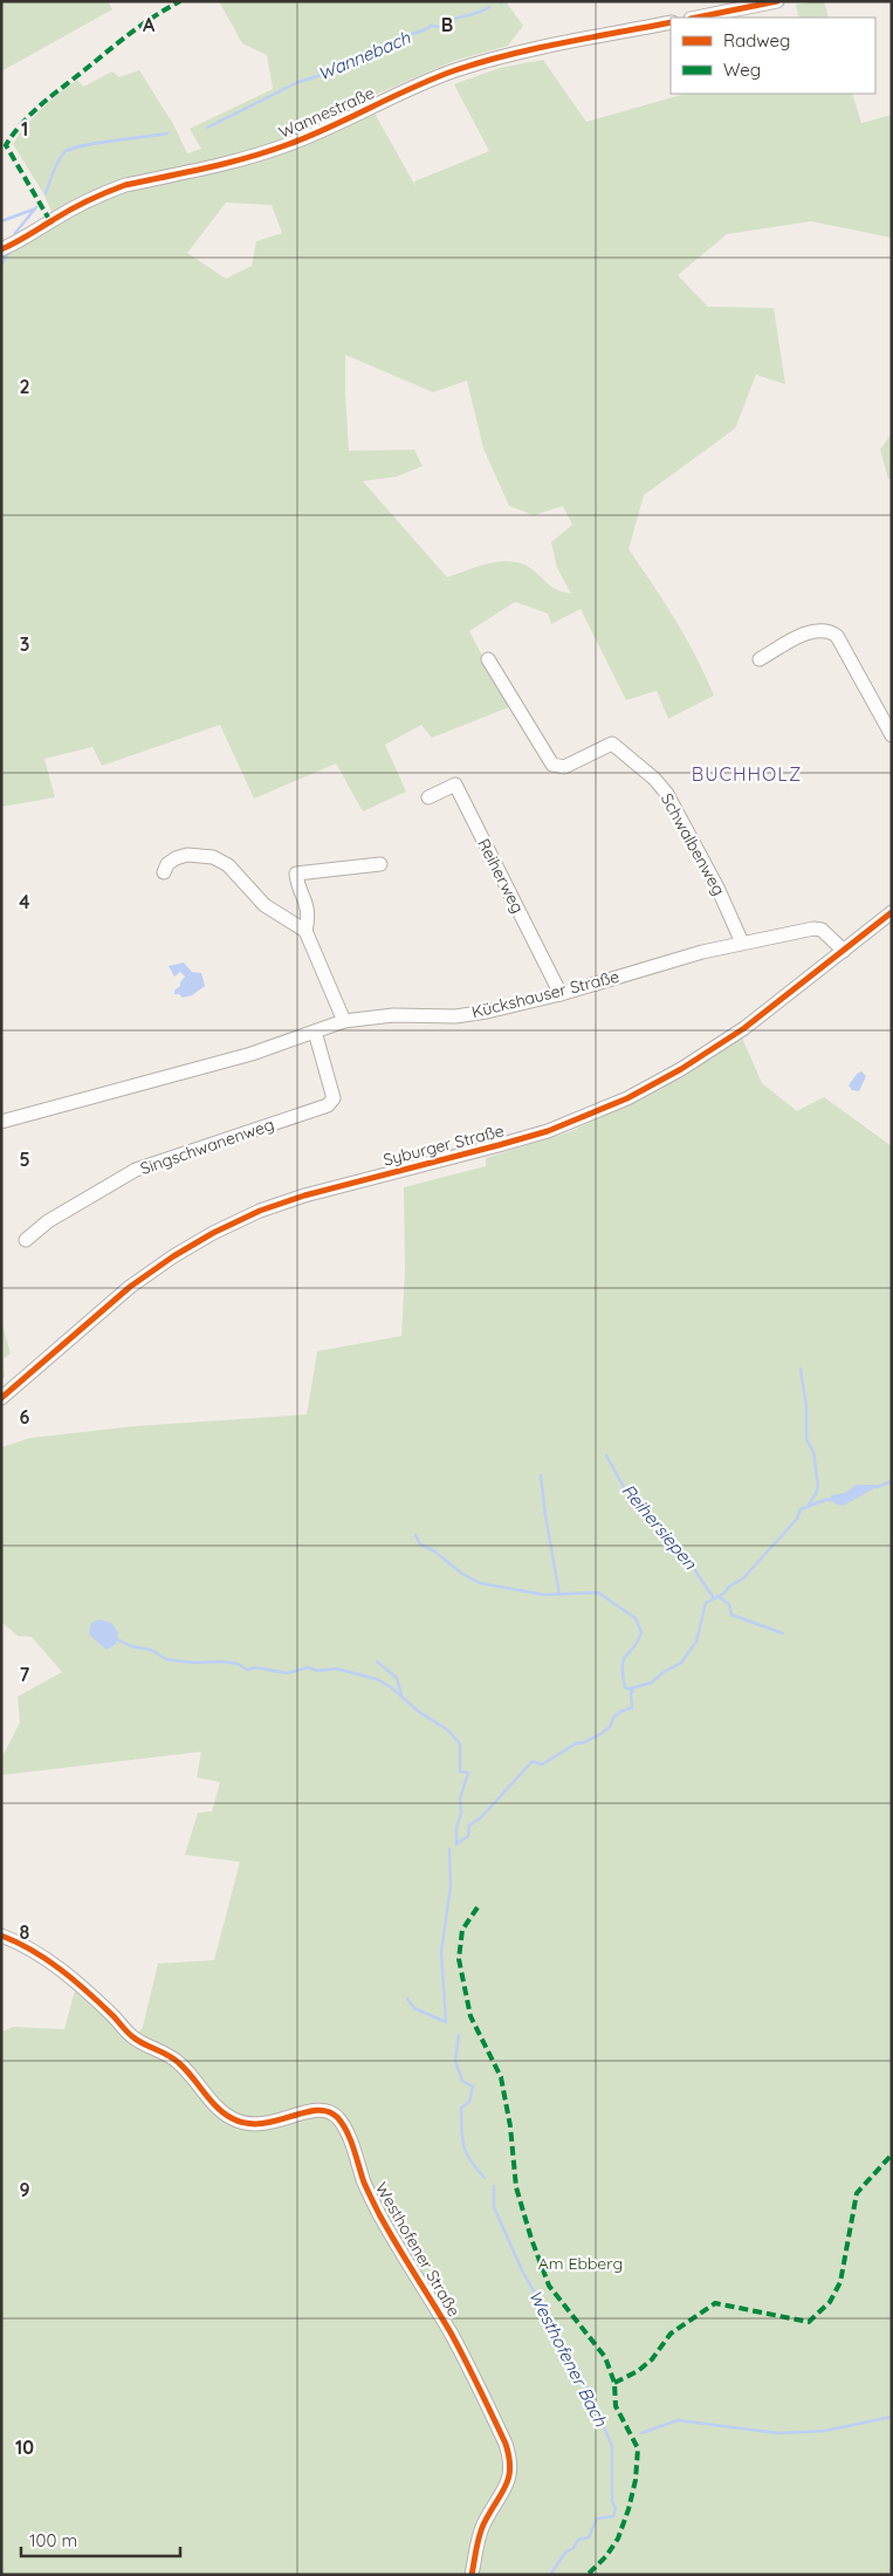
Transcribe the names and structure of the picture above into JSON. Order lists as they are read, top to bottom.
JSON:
{
  "streets": {
    "street": [
      "Wannestraße",
      "Schwalbenweg",
      "Reiherweg",
      "Kückshauser Straße",
      "Syburger Straße",
      "Singschwanenweg",
      "Westhofener Straße"
    ]
  },
  "crossings": [
    ["Schwalbenweg", "Kückshauser Straße"],
    ["Reiherweg", "Kückshauser Straße"],
    ["Kückshauser Straße", "Syburger Straße"],
    ["Kückshauser Straße", "Singschwanenweg"]
  ],
  "districts": ["BUCHHOLZ"],
  "water": ["Wannebach", "Reihersiepen", "Westhofener Bach"],
  "parks": ["Am Ebberg"],
  "legend": ["Radweg", "Weg"],
  "scale_bar": "100 m",
  "grid": {
    "columns": ["A", "B"],
    "rows": [
      "1",
      "2",
      "3",
      "4",
      "5",
      "6",
      "7",
      "8",
      "9",
      "10"
    ]
  }
}
